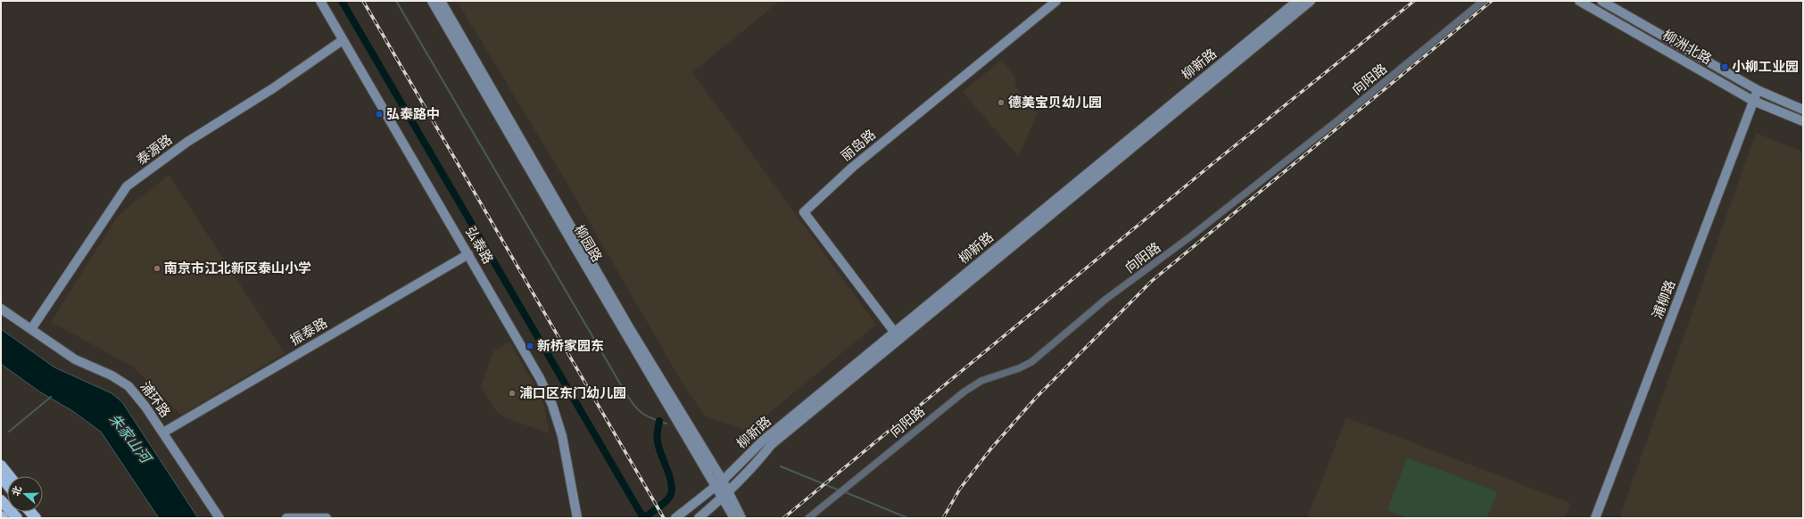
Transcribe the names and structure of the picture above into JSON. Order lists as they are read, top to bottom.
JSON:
{
  "streets": {
    "street": [
      "柳洲北路",
      "柳新路",
      "向阳路",
      "丽岛路",
      "泰源路",
      "柳园路",
      "弘泰路",
      "浦柳路",
      "振泰路",
      "浦环路"
    ]
  },
  "crossings": [
    ["柳洲北路", "浦柳路"],
    ["柳新路", "丽岛路"],
    ["柳新路", "柳园路"],
    ["泰源路", "弘泰路"],
    ["泰源路", "浦环路"],
    ["弘泰路", "振泰路"],
    ["振泰路", "浦环路"]
  ],
  "water": ["朱家山河"],
  "places": {
    "transit": ["小柳工业园", "弘泰路中", "新桥家园东"],
    "other": ["德美宝贝幼儿园", "南京市江北新区泰山小学", "浦口区东门幼儿园"]
  },
  "north": "left"
}
